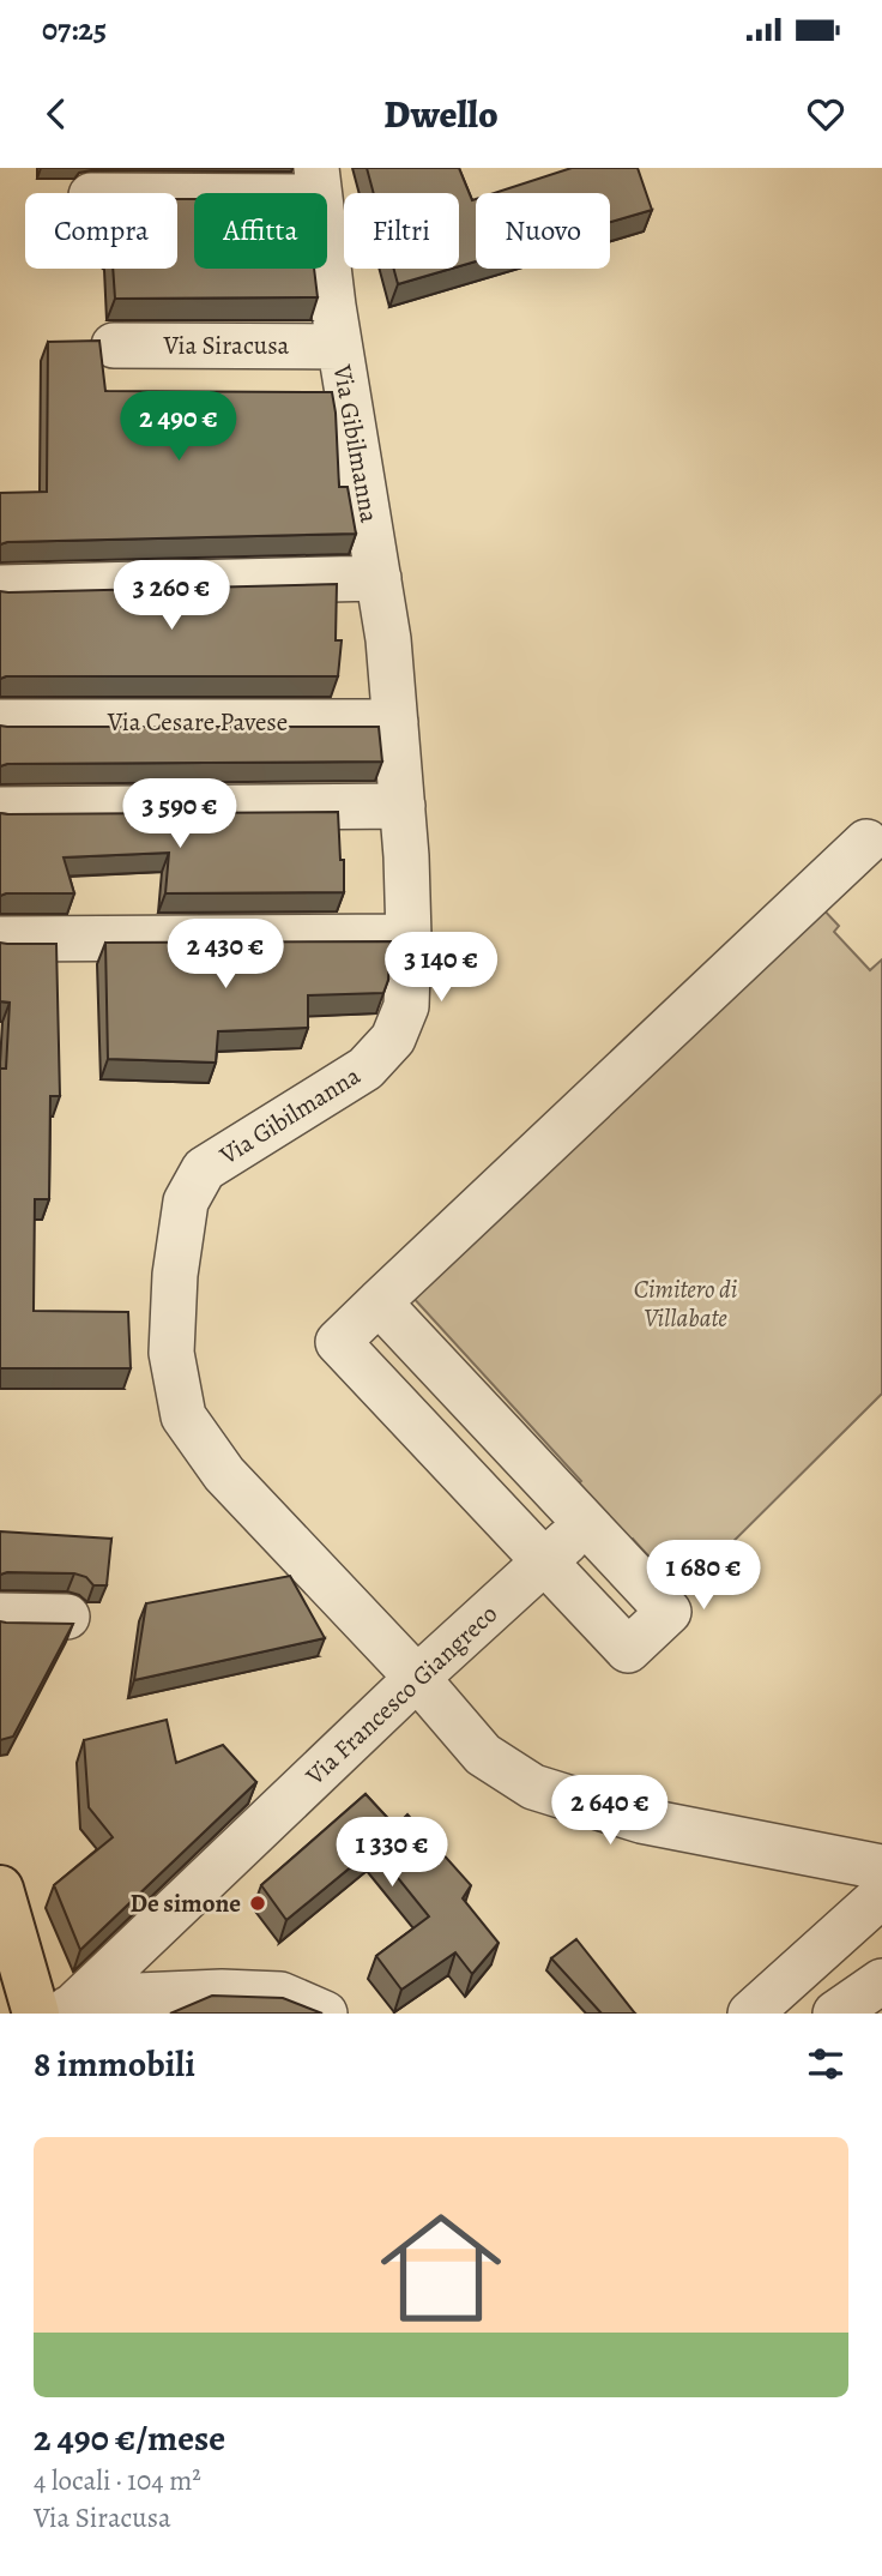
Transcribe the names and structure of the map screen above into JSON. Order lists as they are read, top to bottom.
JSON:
{
  "streets": {
    "street": [
      "Via Siracusa",
      "Via Gibilmanna",
      "Via Cesare Pavese",
      "Via Francesco Giangreco"
    ]
  },
  "crossings": [
    ["Via Siracusa", "Via Gibilmanna"],
    ["Via Gibilmanna", "Via Cesare Pavese"],
    ["Via Gibilmanna", "Via Francesco Giangreco"]
  ],
  "parks": ["Cimitero di Villabate"],
  "places": ["De simone"],
  "page": {
    "status": "07:25",
    "header": "Dwello",
    "chip": [
      "Compra",
      "Affitta",
      "Filtri",
      "Nuovo"
    ],
    "price": [
      "2 490 €",
      "3 260 €",
      "3 590 €",
      "2 430 €",
      "3 140 €",
      "1 680 €",
      "2 640 €",
      "1 330 €"
    ],
    "heading": "8 immobili",
    "list": [
      {
        "name": "2 490 €/mese",
        "note": "4 locali · 104 m² · Via Siracusa"
      }
    ]
  }
}
